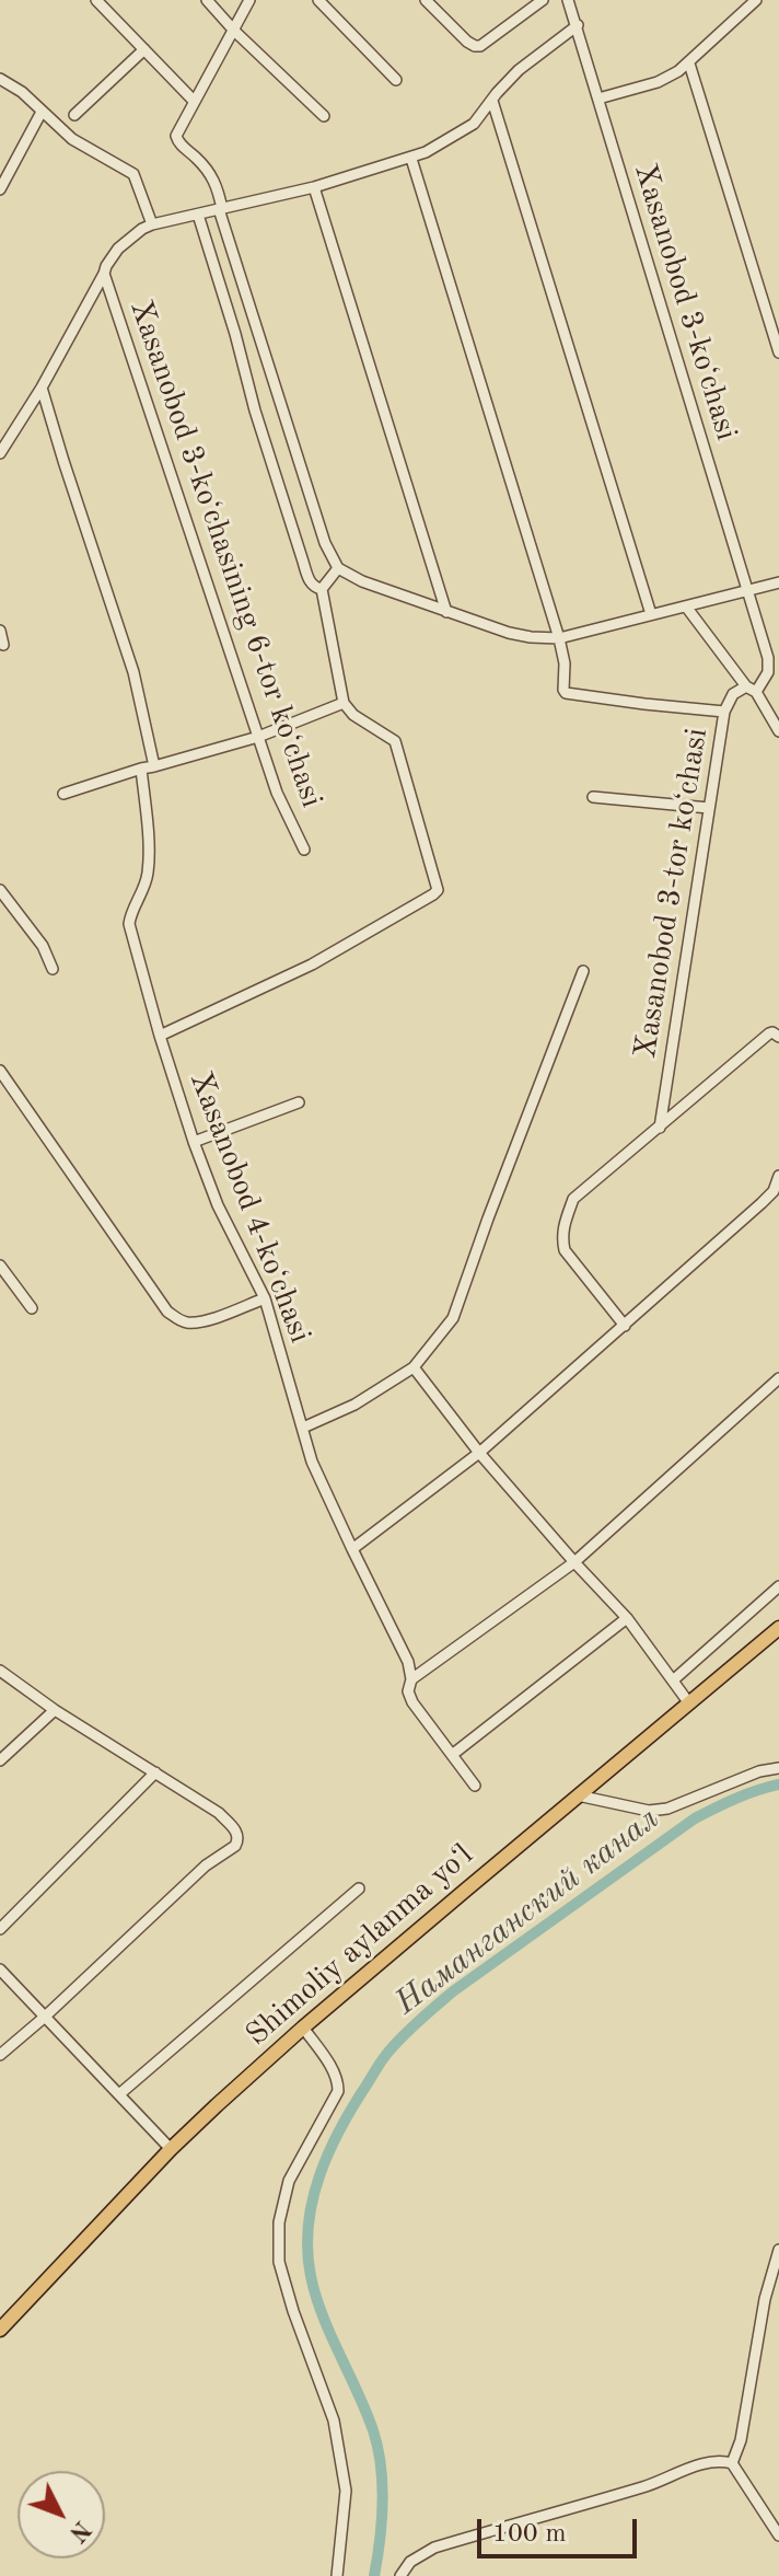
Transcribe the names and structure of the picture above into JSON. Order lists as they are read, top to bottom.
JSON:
{
  "streets": {
    "main road": ["Shimoliy aylanma yoʻl"],
    "street": [
      "Xasanobod 3-koʻchasi",
      "Xasanobod 3-koʻchasining 6-tor koʻchasi",
      "Xasanobod 3-tor koʻchasi",
      "Xasanobod 4-koʻchasi"
    ]
  },
  "crossings": [
    ["Xasanobod 3-koʻchasi", "Xasanobod 3-tor koʻchasi"]
  ],
  "water": ["Наманганский канал"],
  "scale_bar": "100 m",
  "north": "bottom right"
}
